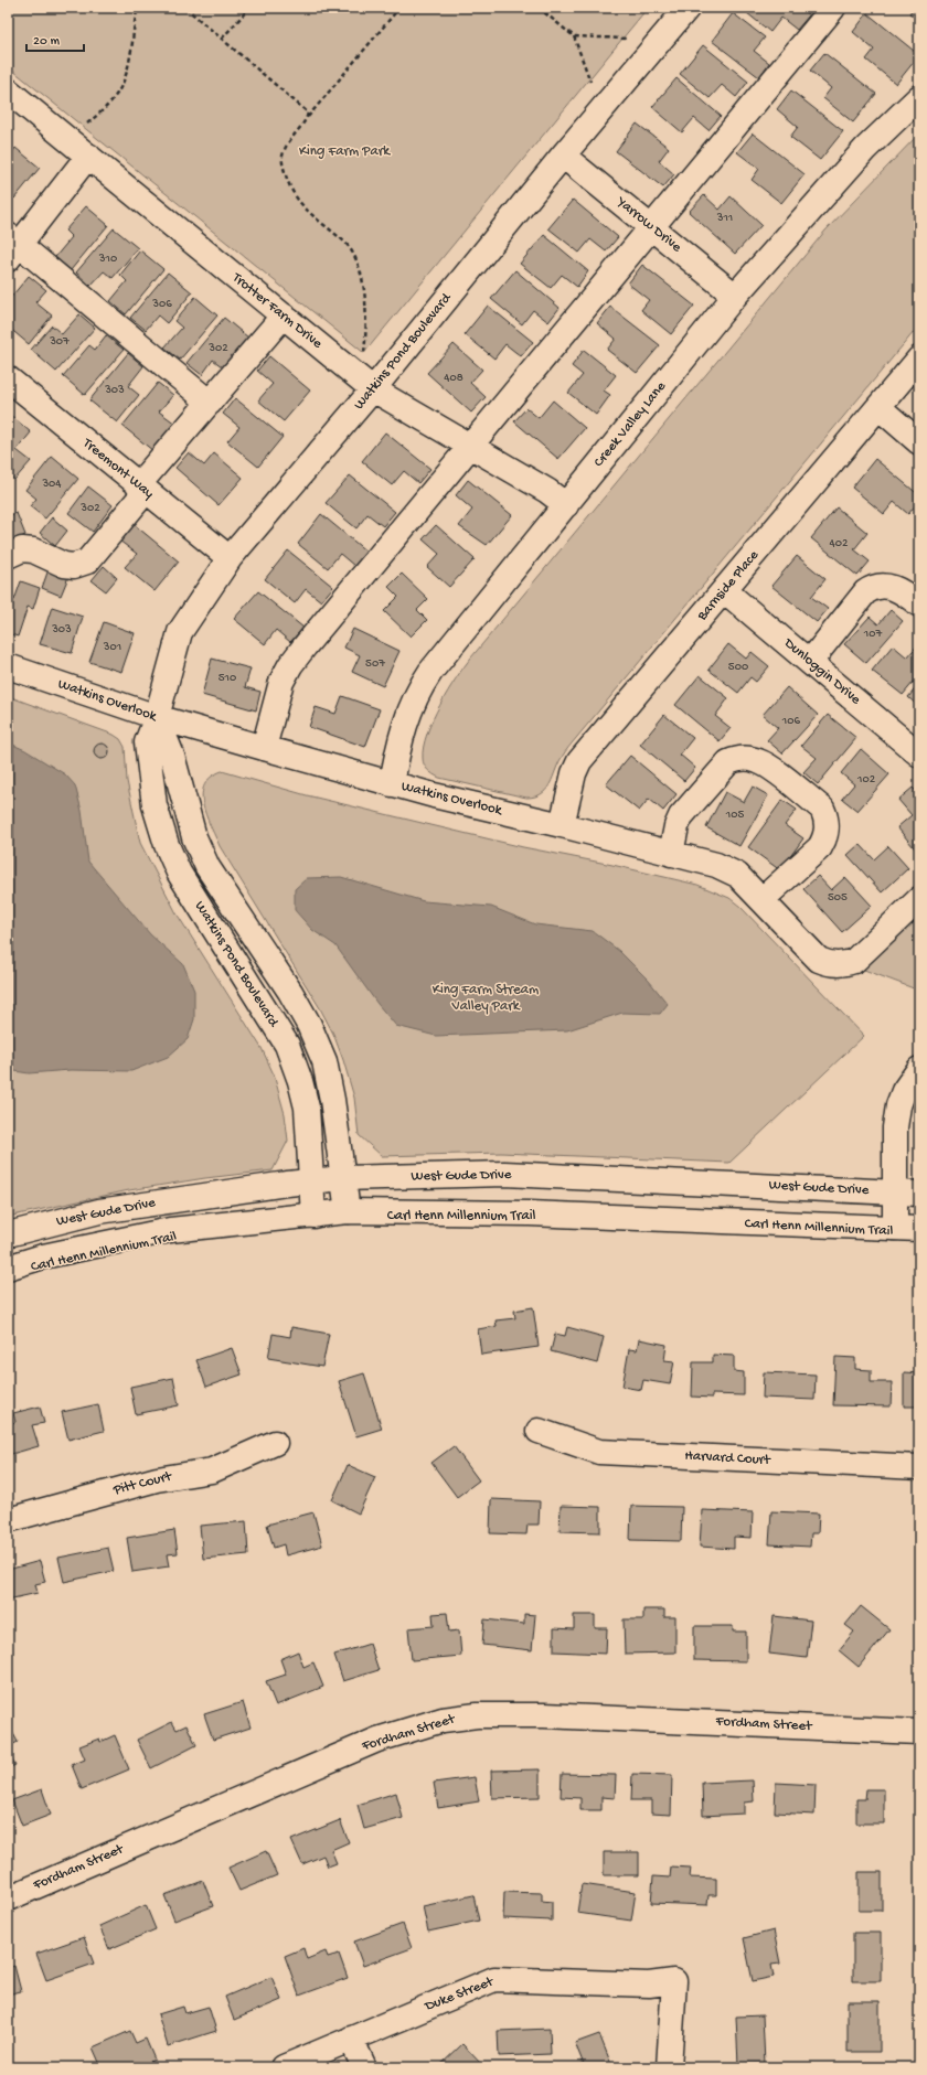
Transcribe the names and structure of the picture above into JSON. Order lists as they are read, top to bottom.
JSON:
{
  "streets": {
    "street": [
      "Yarrow Drive",
      "Trotter Farm Drive",
      "Watkins Pond Boulevard",
      "Creek Valley Lane",
      "Treemont Way",
      "Barnside Place",
      "Dunloggin Drive",
      "Watkins Overlook",
      "West Gude Drive",
      "Harvard Court",
      "Pitt Court",
      "Fordham Street",
      "Duke Street"
    ]
  },
  "crossings": [
    ["Yarrow Drive", "Watkins Pond Boulevard"],
    ["Yarrow Drive", "Creek Valley Lane"],
    ["Trotter Farm Drive", "Watkins Pond Boulevard"],
    ["Trotter Farm Drive", "Creek Valley Lane"],
    ["Watkins Pond Boulevard", "Treemont Way"],
    ["Watkins Pond Boulevard", "Watkins Overlook"],
    ["Watkins Pond Boulevard", "West Gude Drive"],
    ["Creek Valley Lane", "Watkins Overlook"],
    ["Barnside Place", "Dunloggin Drive"],
    ["Barnside Place", "Watkins Overlook"]
  ],
  "parks": ["King Farm Park", "King Farm Stream Valley Park"],
  "house_numbers": [
    "311",
    "310",
    "306",
    "307",
    "302",
    "408",
    "303",
    "304",
    "302",
    "402",
    "303",
    "107",
    "301",
    "507",
    "500",
    "510",
    "106",
    "102",
    "105",
    "505"
  ],
  "scale_bar": "20 m"
}
